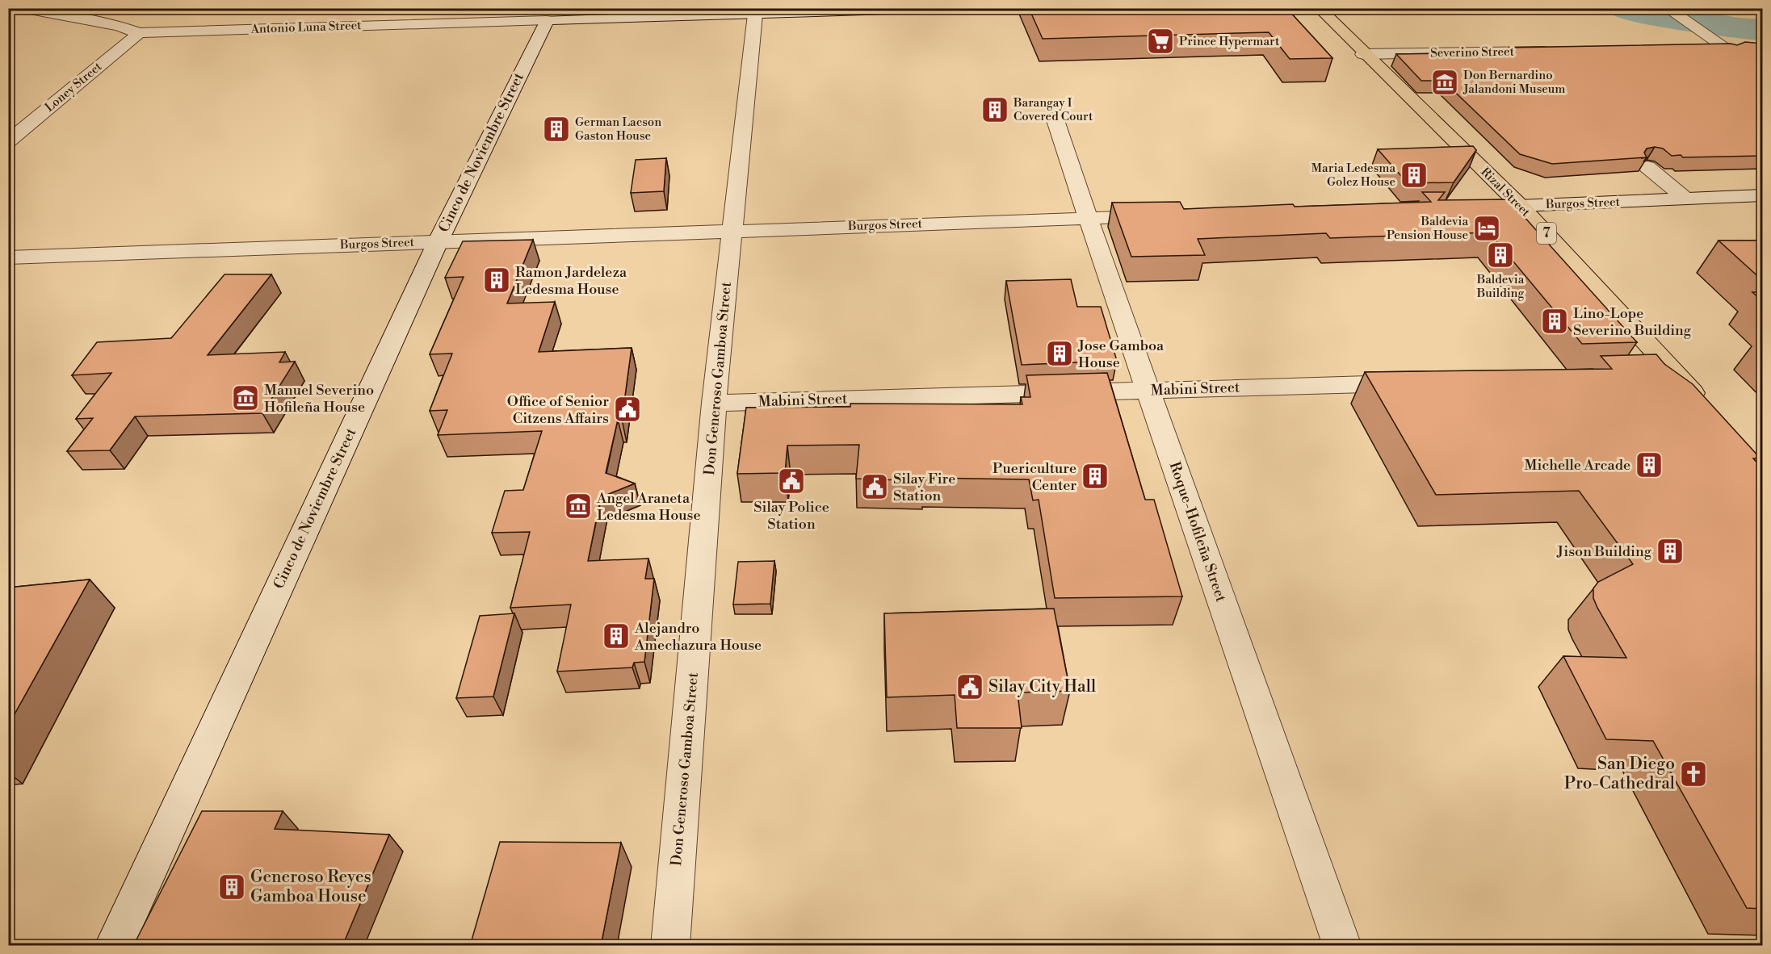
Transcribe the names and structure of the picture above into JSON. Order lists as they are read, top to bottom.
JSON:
{
  "streets": {
    "main road": ["Rizal Street", "7"],
    "street": [
      "Antonio Luna Street",
      "Severino Street",
      "Loney Street",
      "Cinco de Noviembre Street",
      "Burgos Street",
      "Don Generoso Gamboa Street",
      "Mabini Street",
      "Roque-Hofileña Street"
    ]
  },
  "crossings": [
    ["Antonio Luna Street", "Loney Street"],
    ["Antonio Luna Street", "Cinco de Noviembre Street"],
    ["Antonio Luna Street", "Don Generoso Gamboa Street"],
    ["Severino Street", "Rizal Street"],
    ["Cinco de Noviembre Street", "Burgos Street"],
    ["Rizal Street", "Burgos Street"],
    ["Burgos Street", "Don Generoso Gamboa Street"],
    ["Burgos Street", "Roque-Hofileña Street"],
    ["Don Generoso Gamboa Street", "Mabini Street"],
    ["Mabini Street", "Roque-Hofileña Street"]
  ],
  "places": {
    "supermarket": ["Prince Hypermart"],
    "museum": ["Don Bernardino Jalandoni Museum", "Manuel Severino Hofileña House", "Angel Araneta Ledesma House"],
    "building": [
      "Barangay I Covered Court",
      "German Lacson Gaston House",
      "Maria Ledesma Golez House",
      "Baldevia Building",
      "Ramon Jardeleza Ledesma House",
      "Lino-Lope Severino Building",
      "Jose Gamboa House",
      "Michelle Arcade",
      "Puericulture Center",
      "Jison Building",
      "Alejandro Amechazura House",
      "Generoso Reyes Gamboa House"
    ],
    "hotel": ["Baldevia Pension House"],
    "public building": [
      "Office of Senior Citzens Affairs",
      "Silay Police Station",
      "Silay Fire Station",
      "Silay City Hall"
    ],
    "church": ["San Diego Pro-Cathedral"]
  }
}
